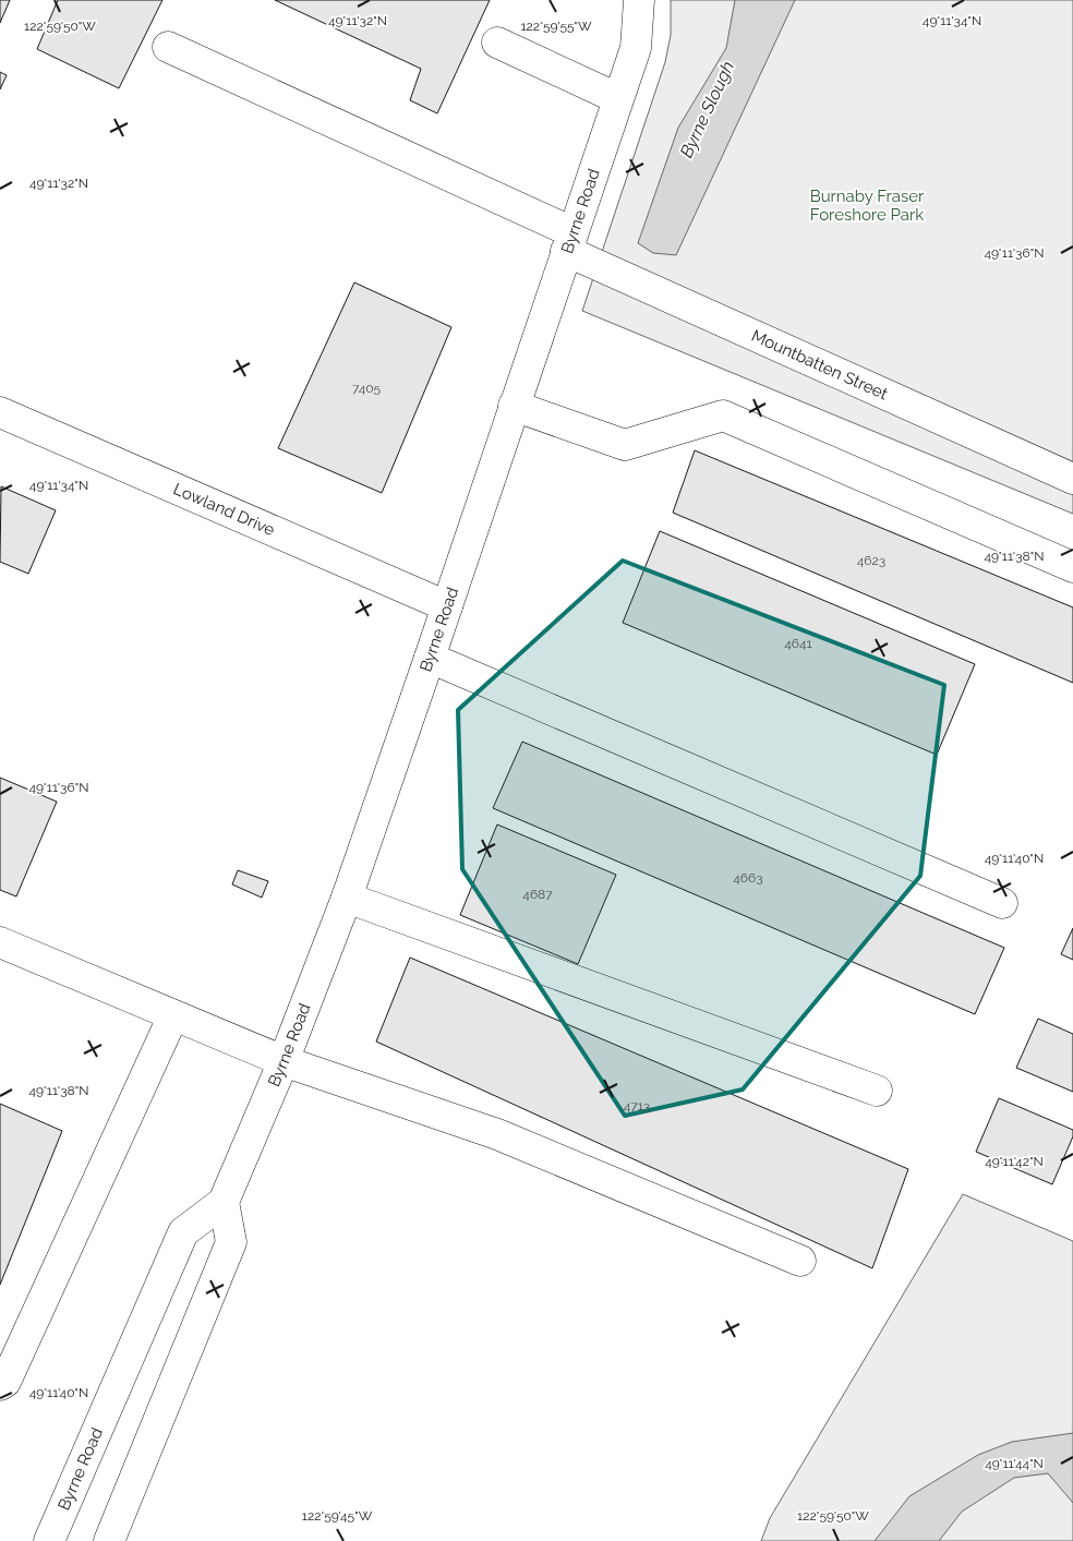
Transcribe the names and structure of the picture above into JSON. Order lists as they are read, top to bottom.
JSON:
{
  "streets": {
    "street": ["Byrne Road", "Mountbatten Street", "Lowland Drive"]
  },
  "crossings": [
    ["Byrne Road", "Mountbatten Street"],
    ["Byrne Road", "Lowland Drive"]
  ],
  "water": ["Byrne Slough"],
  "parks": ["Burnaby Fraser Foreshore Park"],
  "house_numbers": [
    "7405",
    "4623",
    "4641",
    "4663",
    "4687",
    "4713"
  ],
  "coordinates": [
    "49°11'32\"N",
    "49°11'34\"N",
    "122°59'50\"W",
    "122°59'55\"W",
    "49°11'36\"N",
    "49°11'38\"N",
    "49°11'40\"N",
    "49°11'42\"N",
    "49°11'44\"N",
    "122°59'45\"W"
  ]
}
